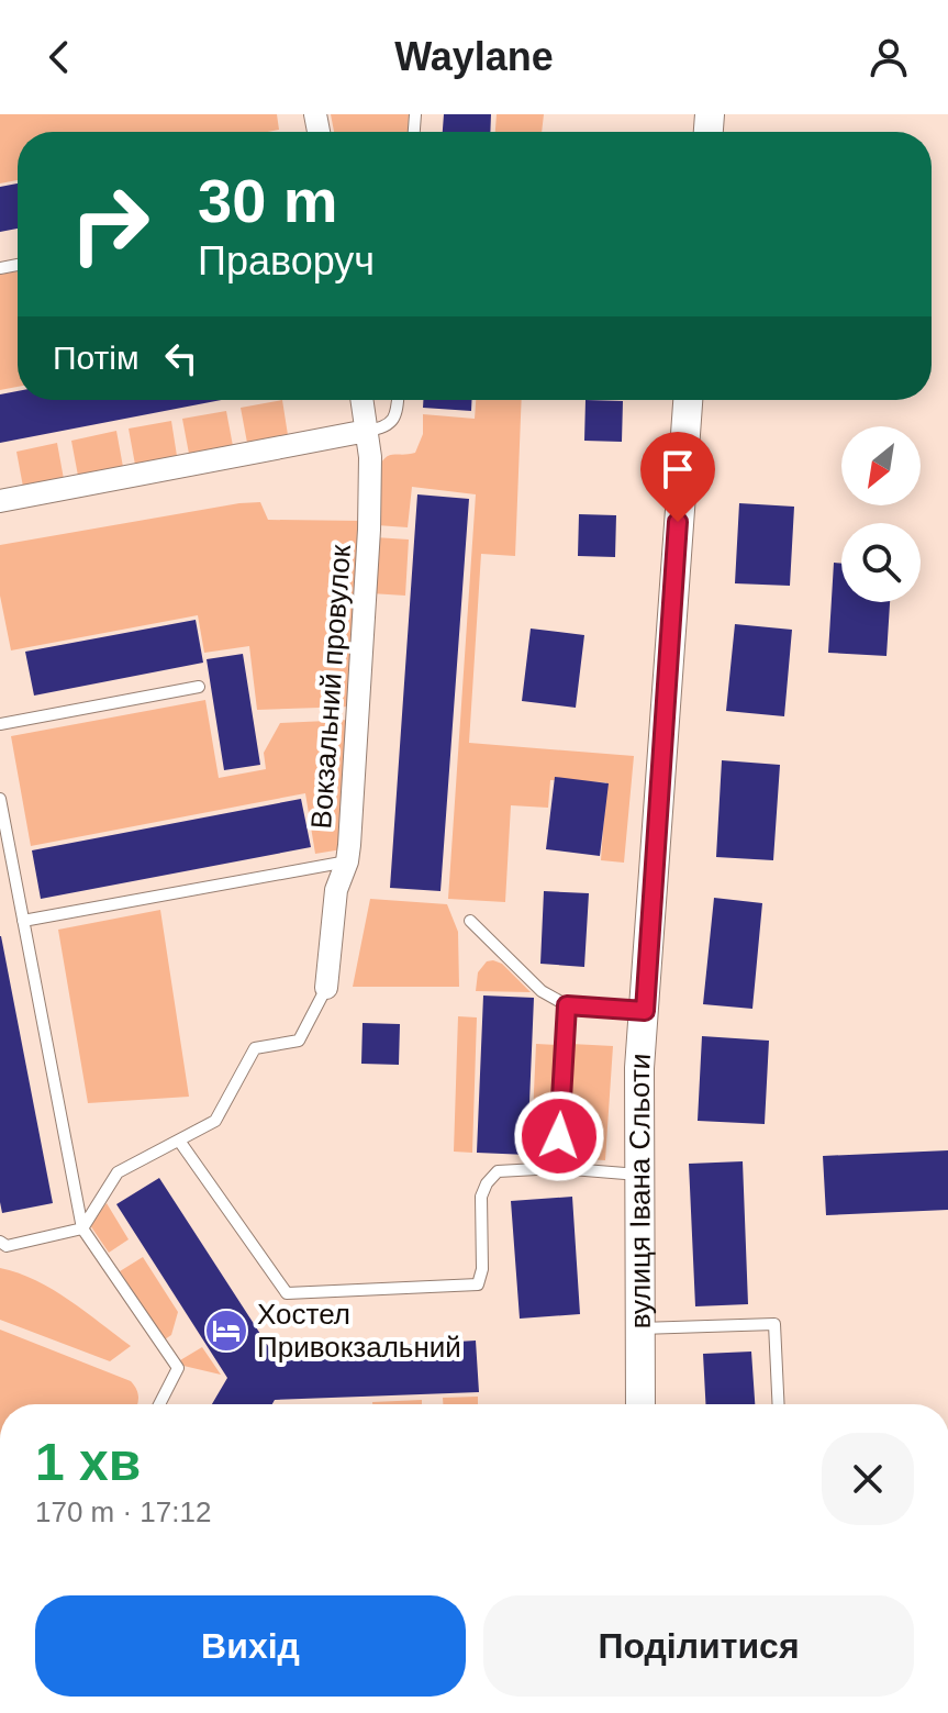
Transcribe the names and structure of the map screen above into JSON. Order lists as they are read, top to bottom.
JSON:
{
  "streets": {
    "street": ["Вокзальний провулок", "вулиця Івана Сльоти"]
  },
  "places": {
    "hotel": ["Хостел Привокзальний"]
  },
  "north": "bottom left",
  "page": {
    "header": "Waylane",
    "turn": ["30 m", "Праворуч"],
    "then": "Потім",
    "heading": ["1 хв", "170 m · 17:12"],
    "buttons": ["Вихід", "Поділитися"]
  }
}
